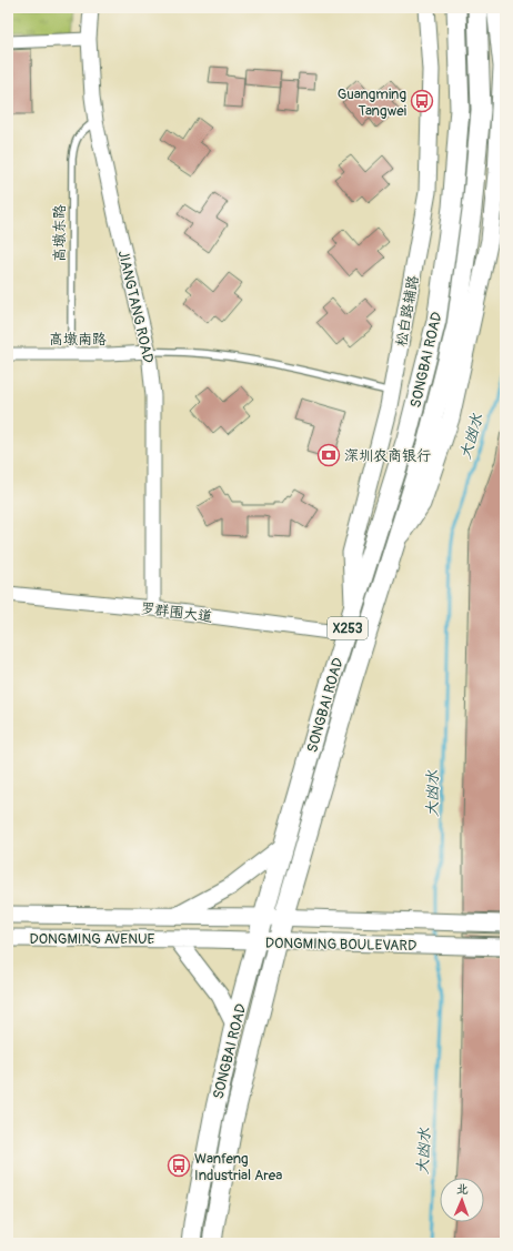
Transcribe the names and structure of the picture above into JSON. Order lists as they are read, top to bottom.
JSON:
{
  "streets": {
    "main road": [
      "松白路辅路",
      "SONGBAI ROAD",
      "X253",
      "DONGMING AVENUE",
      "DONGMING BOULEVARD"
    ],
    "street": ["JIANGTANG ROAD", "高墩南路", "罗群围大道"],
    "lane": ["高墩东路"]
  },
  "crossings": [
    ["高墩东路", "JIANGTANG ROAD"],
    ["高墩东路", "高墩南路"],
    ["JIANGTANG ROAD", "高墩南路"],
    ["JIANGTANG ROAD", "罗群围大道"],
    ["松白路辅路", "SONGBAI ROAD"],
    ["SONGBAI ROAD", "罗群围大道"],
    ["SONGBAI ROAD", "DONGMING BOULEVARD"],
    ["DONGMING AVENUE", "DONGMING BOULEVARD"]
  ],
  "water": ["大凼水"],
  "places": {
    "bus stop": ["Guangming Tangwei", "Wanfeng Industrial Area"],
    "bank": ["深圳农商银行"]
  },
  "north": "top"
}
